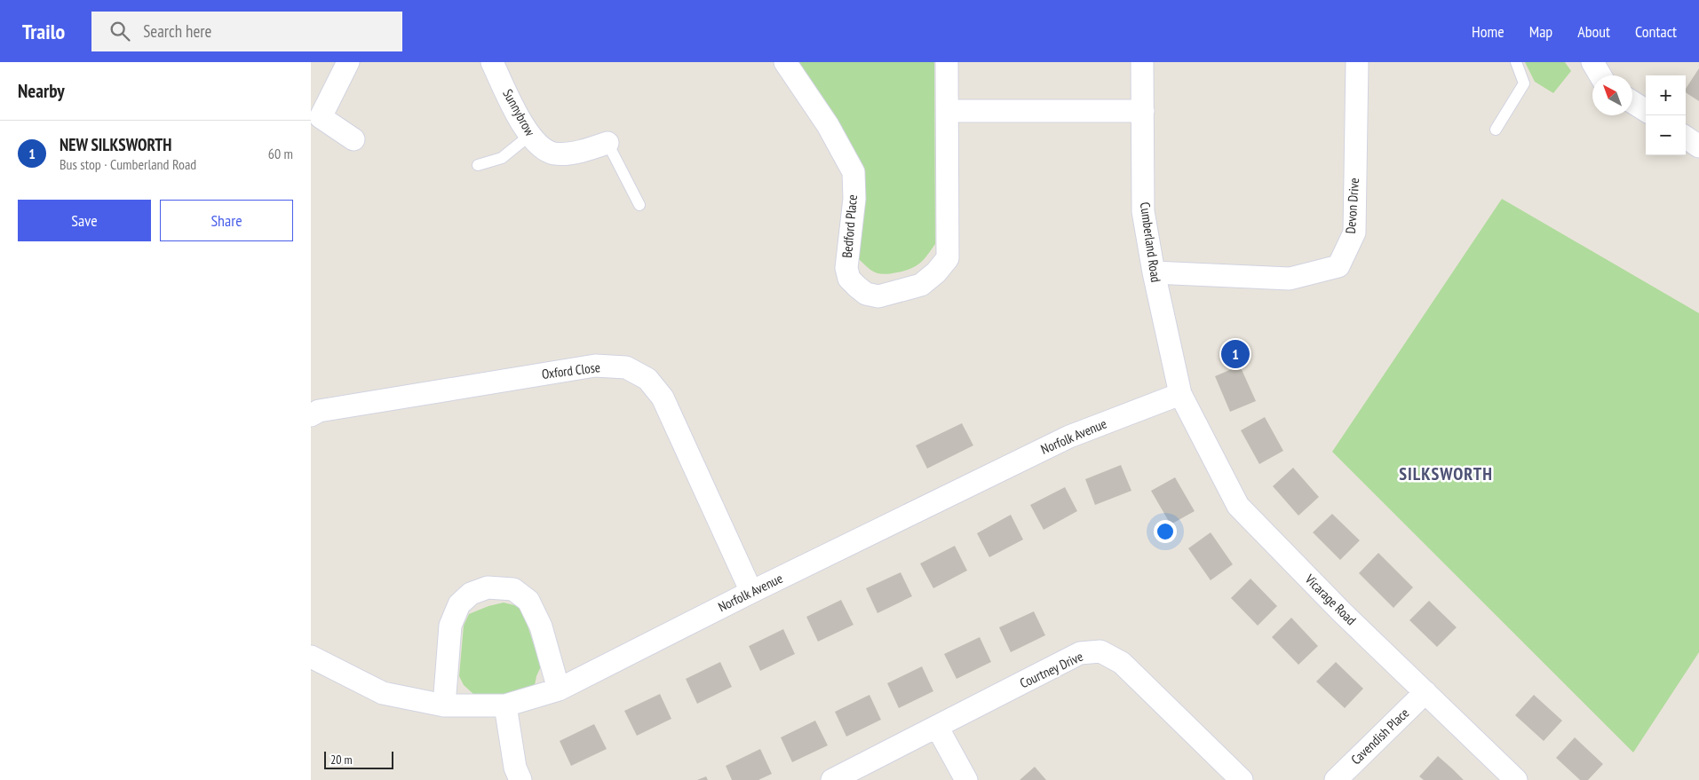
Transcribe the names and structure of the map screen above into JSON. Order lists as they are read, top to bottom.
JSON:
{
  "streets": {
    "street": [
      "Sunnybrow",
      "Devon Drive",
      "Bedford Place",
      "Cumberland Road",
      "Oxford Close",
      "Norfolk Avenue",
      "Vicarage Road",
      "Courtney Drive",
      "Cavendish Place"
    ]
  },
  "crossings": [
    ["Devon Drive", "Cumberland Road"],
    ["Cumberland Road", "Norfolk Avenue"],
    ["Cumberland Road", "Vicarage Road"],
    ["Oxford Close", "Norfolk Avenue"],
    ["Norfolk Avenue", "Vicarage Road"],
    ["Vicarage Road", "Cavendish Place"]
  ],
  "districts": ["SILKSWORTH"],
  "scale_bar": "20 m",
  "north": "top left",
  "page": {
    "header": "Trailo",
    "search": "Search here",
    "nav": [
      "Home",
      "Map",
      "About",
      "Contact"
    ],
    "heading": "Nearby",
    "map_buttons": ["+", "−"],
    "list": [
      {
        "mark": "1",
        "name": "NEW SILKSWORTH",
        "note": "Bus stop · Cumberland Road",
        "value": "60 m"
      }
    ],
    "buttons": ["Save", "Share"],
    "pins": "1",
    "scale": "20 m"
  }
}
